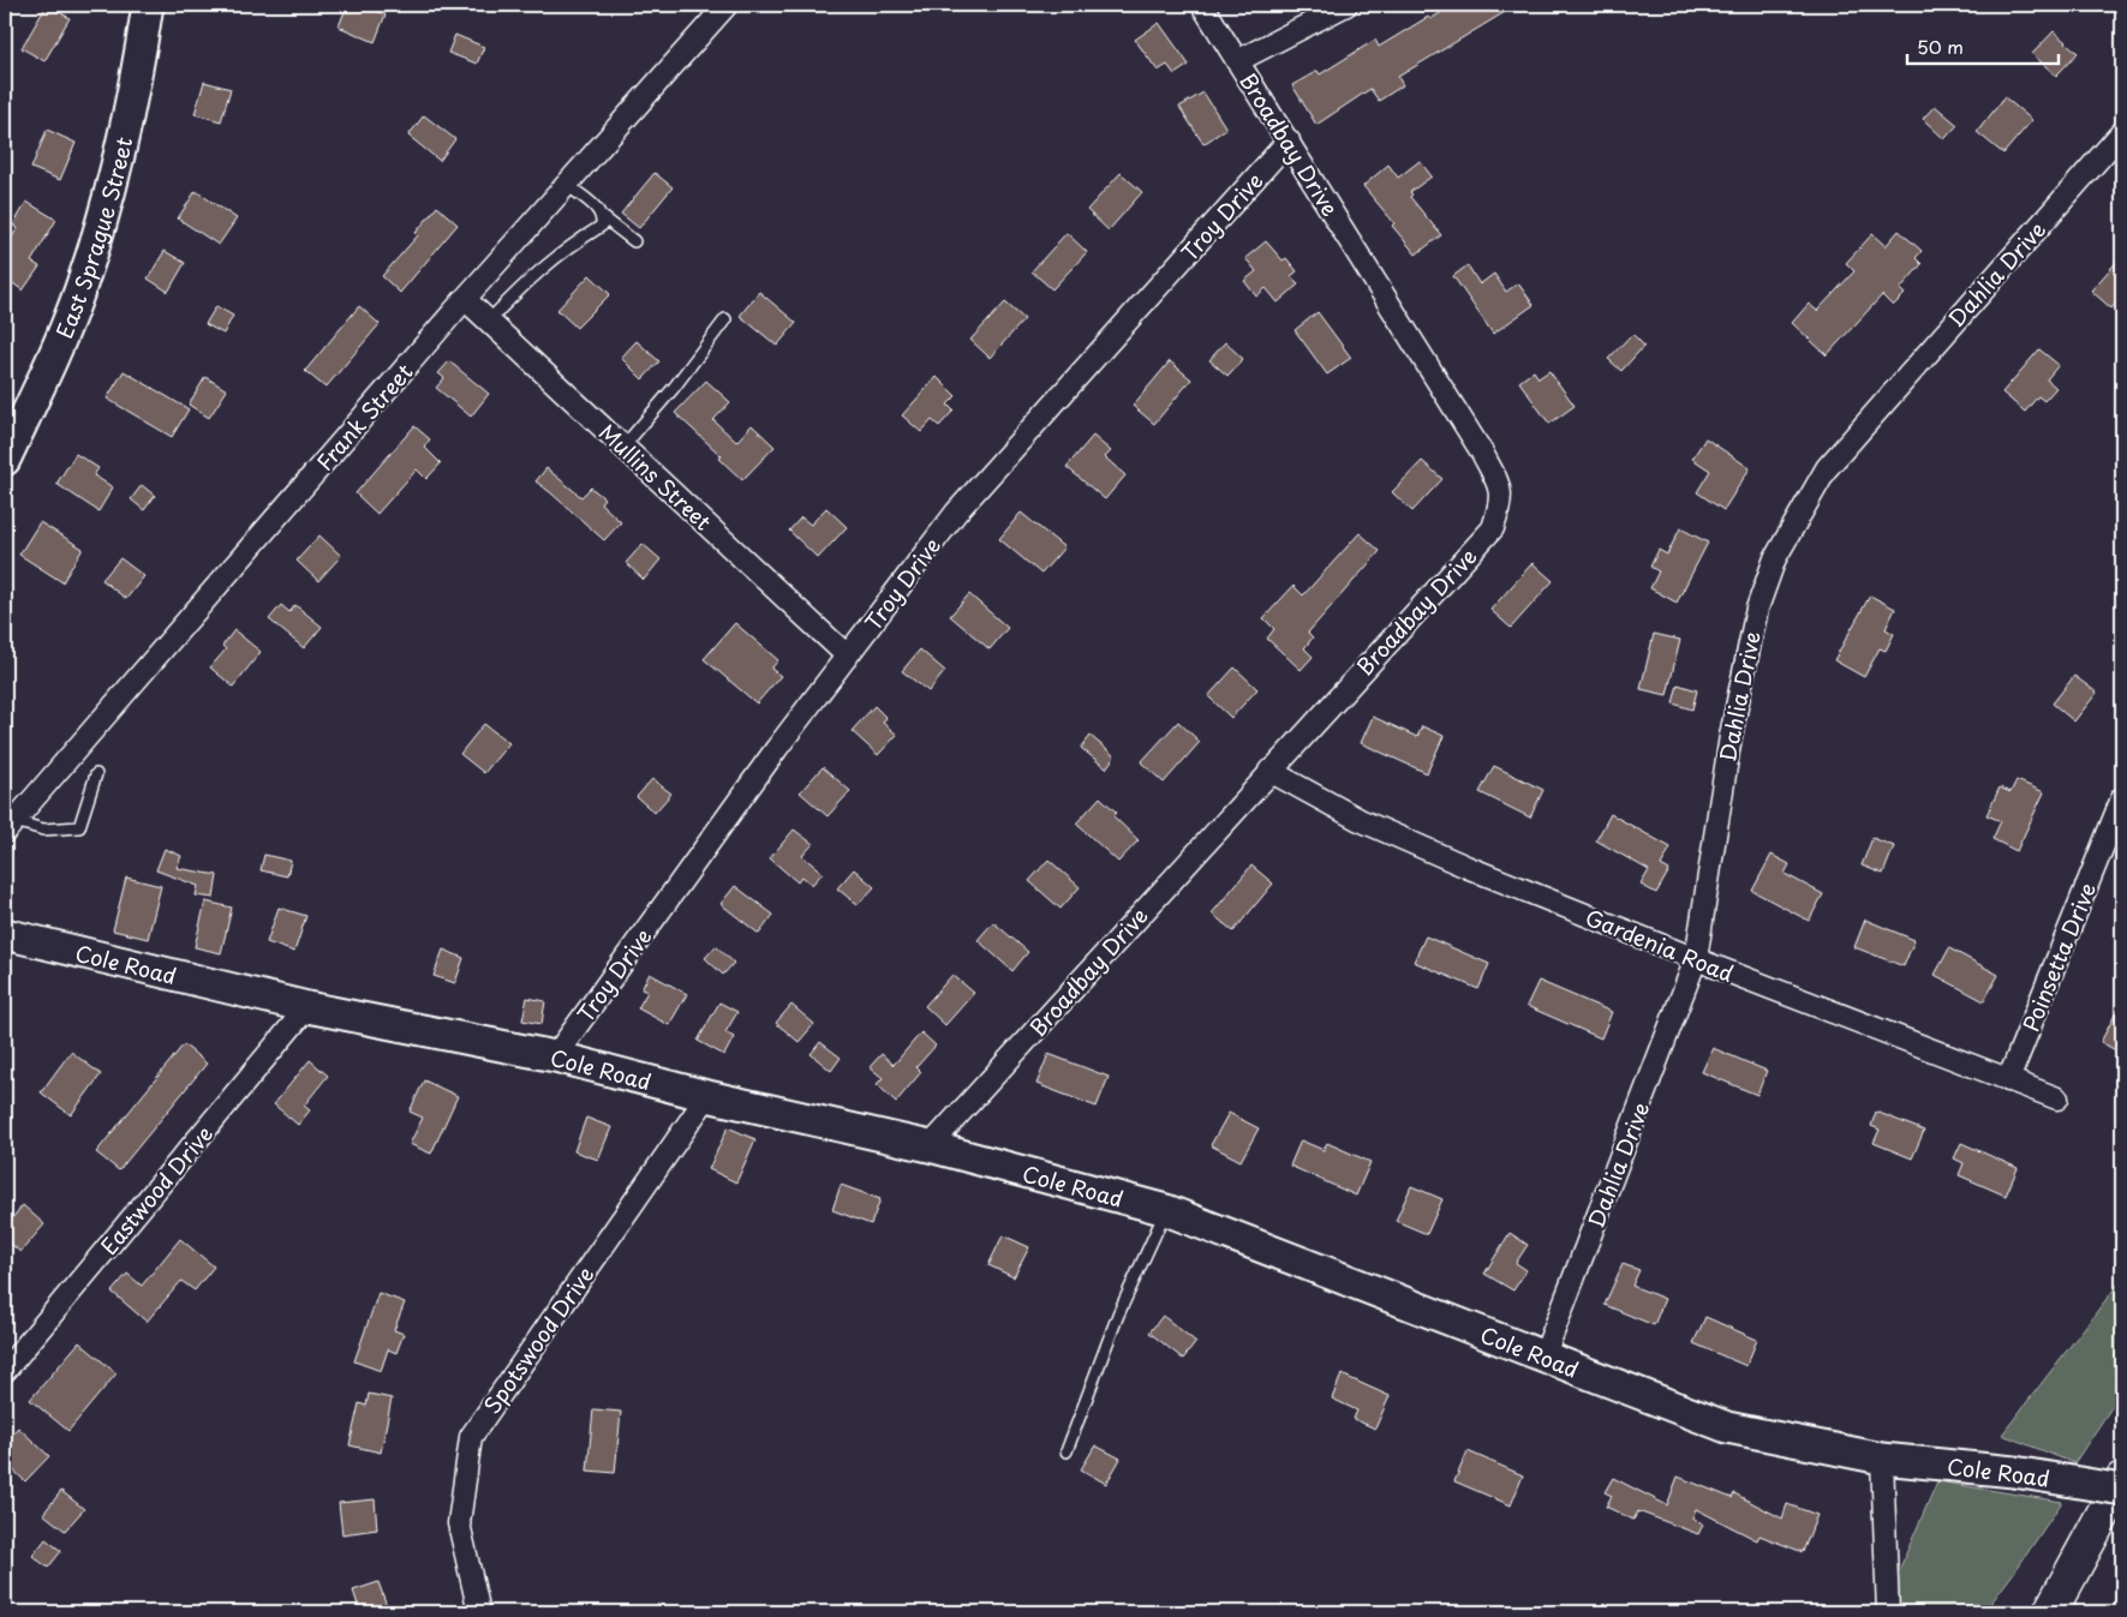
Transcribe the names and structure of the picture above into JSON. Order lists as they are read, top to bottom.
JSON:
{
  "streets": {
    "street": [
      "Broadbay Drive",
      "Troy Drive",
      "East Sprague Street",
      "Dahlia Drive",
      "Frank Street",
      "Mullins Street",
      "Gardenia Road",
      "Poinsetta Drive",
      "Cole Road",
      "Eastwood Drive",
      "Spotswood Drive"
    ]
  },
  "crossings": [
    ["Broadbay Drive", "Troy Drive"],
    ["Broadbay Drive", "Gardenia Road"],
    ["Broadbay Drive", "Cole Road"],
    ["Troy Drive", "Mullins Street"],
    ["Troy Drive", "Cole Road"],
    ["Dahlia Drive", "Gardenia Road"],
    ["Dahlia Drive", "Cole Road"],
    ["Frank Street", "Mullins Street"],
    ["Gardenia Road", "Poinsetta Drive"],
    ["Cole Road", "Eastwood Drive"],
    ["Cole Road", "Spotswood Drive"]
  ],
  "scale_bar": "50 m"
}
